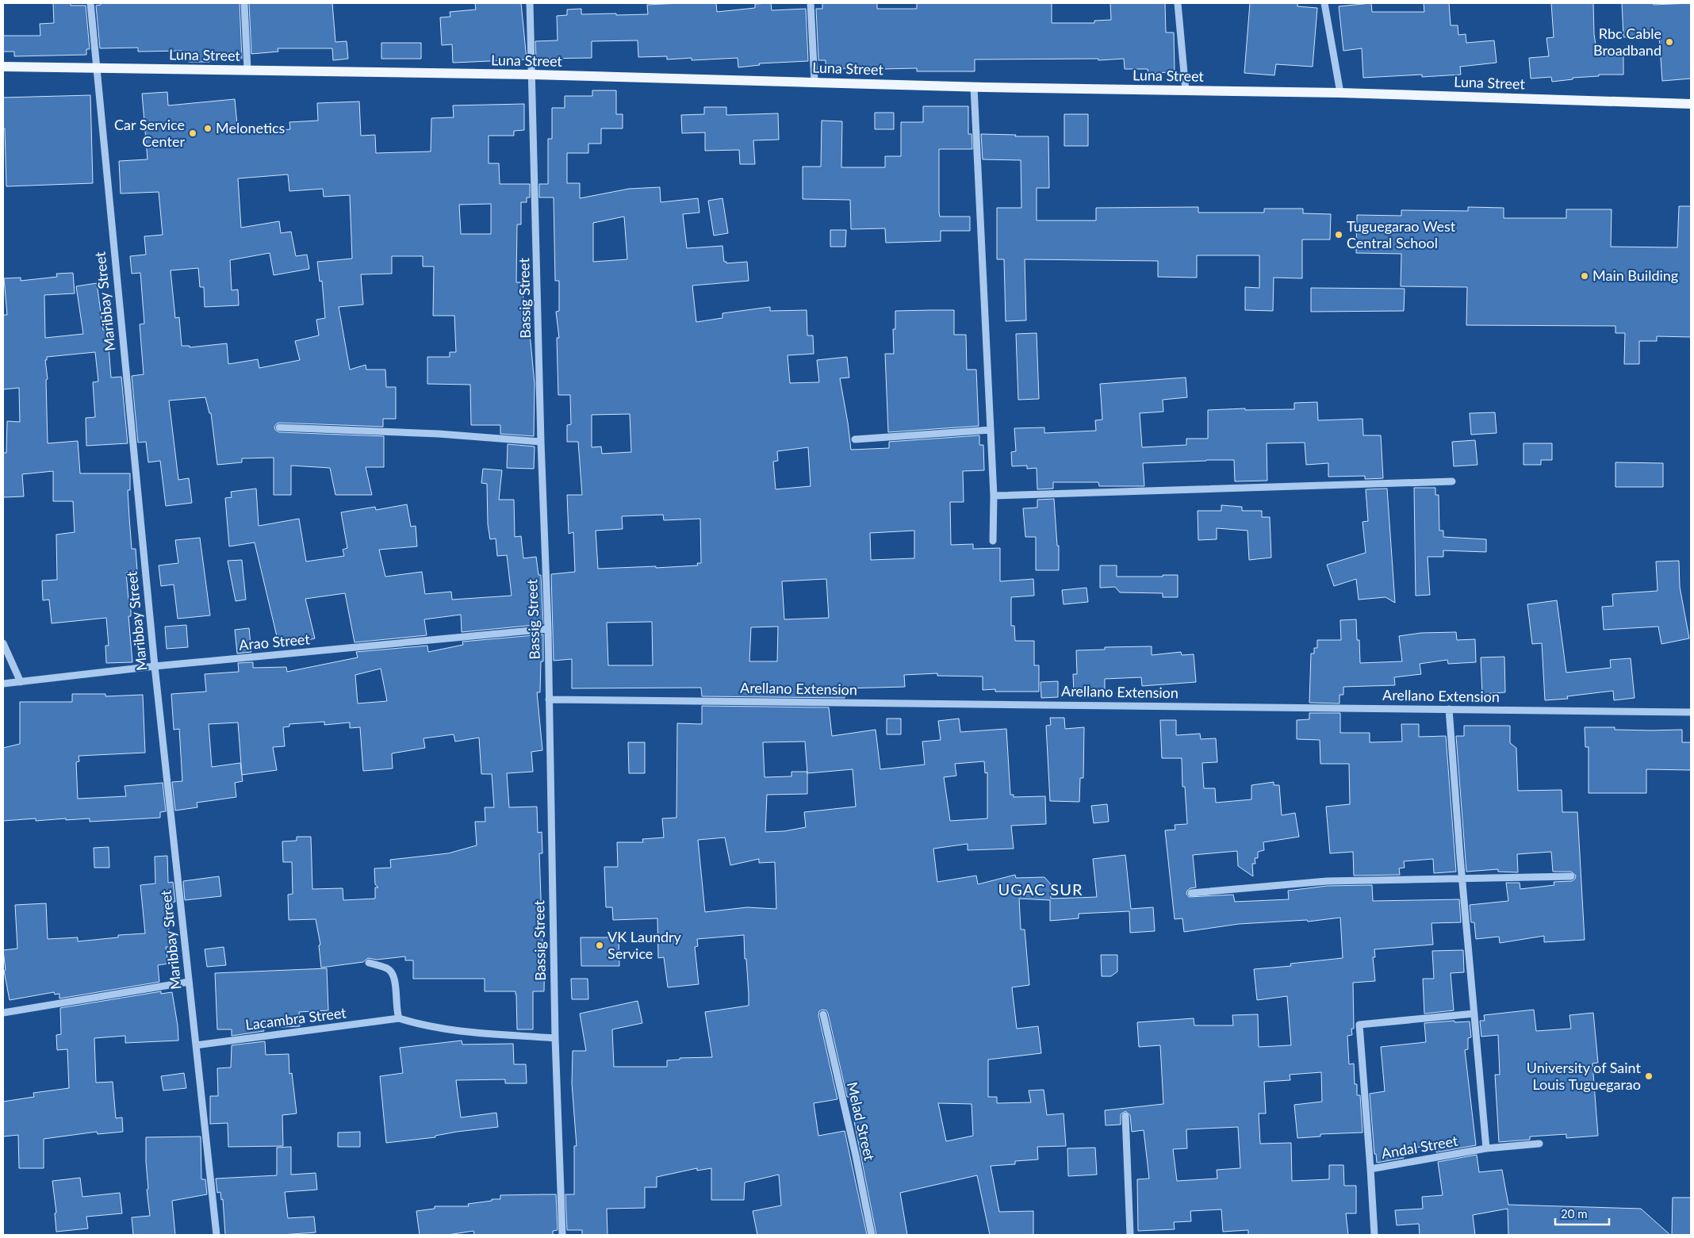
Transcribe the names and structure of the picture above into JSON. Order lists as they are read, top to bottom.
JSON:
{
  "streets": {
    "main road": ["Luna Street"],
    "street": [
      "Bassig Street",
      "Maribbay Street",
      "Arao Street",
      "Arellano Extension",
      "Lacambra Street",
      "Melad Street",
      "Andal Street"
    ]
  },
  "crossings": [
    ["Luna Street", "Bassig Street"],
    ["Luna Street", "Maribbay Street"],
    ["Bassig Street", "Arao Street"],
    ["Bassig Street", "Arellano Extension"],
    ["Bassig Street", "Lacambra Street"],
    ["Maribbay Street", "Arao Street"],
    ["Maribbay Street", "Lacambra Street"]
  ],
  "districts": ["UGAC SUR"],
  "places": [
    "Rbc Cable Broadband",
    "Melonetics",
    "Car Service Center",
    "Tuguegarao West Central School",
    "Main Building",
    "VK Laundry Service",
    "University of Saint Louis Tuguegarao"
  ],
  "scale_bar": "20 m"
}
